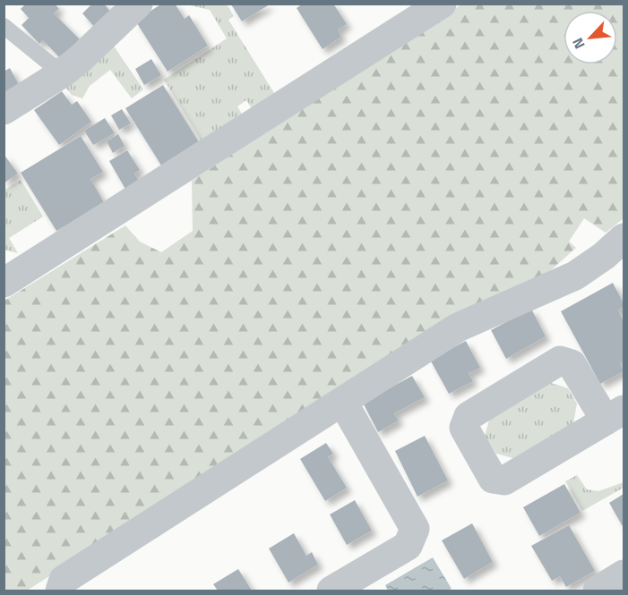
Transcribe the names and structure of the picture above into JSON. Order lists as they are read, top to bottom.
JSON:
{
  "north": "bottom left"
}
